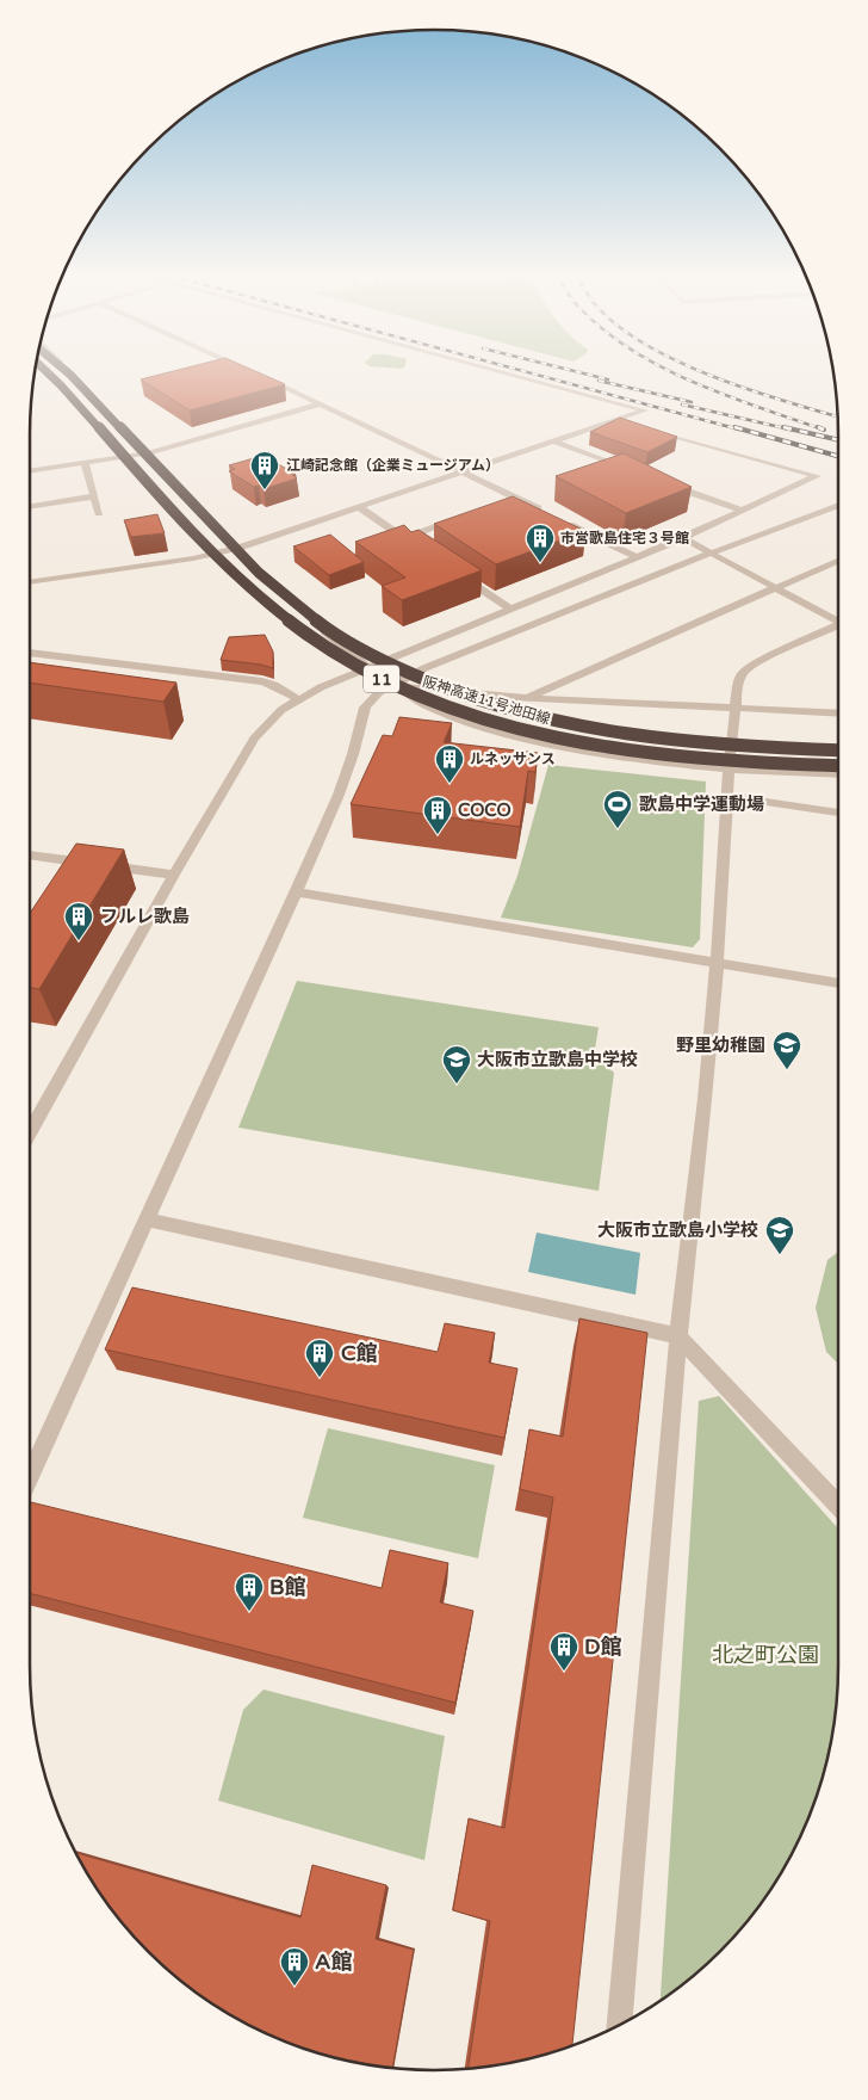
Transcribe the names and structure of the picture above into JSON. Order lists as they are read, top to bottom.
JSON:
{
  "streets": {
    "highway": ["11", "阪神高速11号池田線"]
  },
  "parks": ["北之町公園"],
  "places": {
    "building": [
      "江崎記念館（企業ミュージアム）",
      "市営歌島住宅３号館",
      "ルネッサンス",
      "COCO",
      "フルレ歌島",
      "C館",
      "B館",
      "D館",
      "A館"
    ],
    "sports": ["歌島中学運動場"],
    "school or university": ["野里幼稚園", "大阪市立歌島中学校", "大阪市立歌島小学校"]
  }
}
